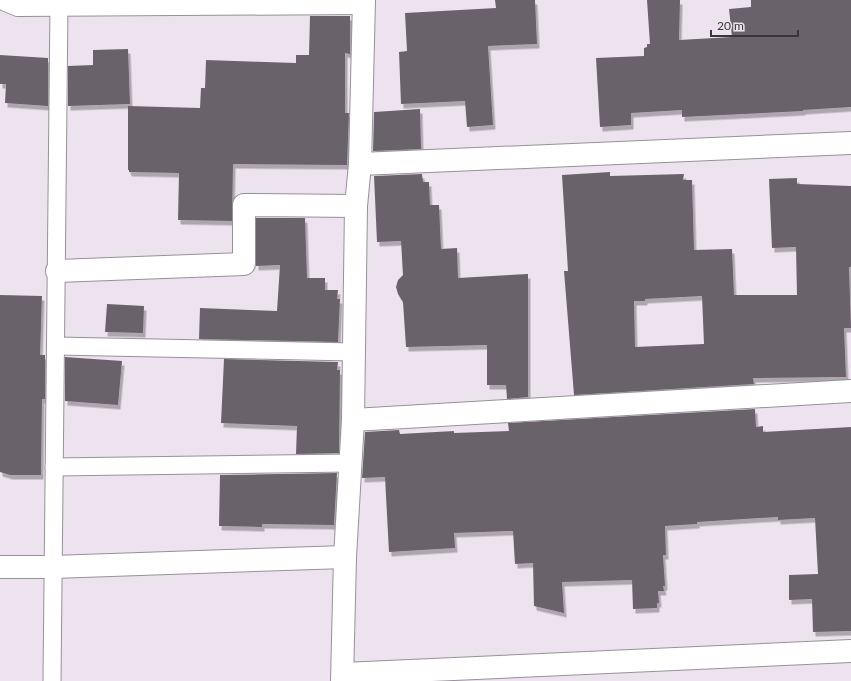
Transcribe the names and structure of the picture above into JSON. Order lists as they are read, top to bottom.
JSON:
{
  "scale_bar": "20 m"
}
